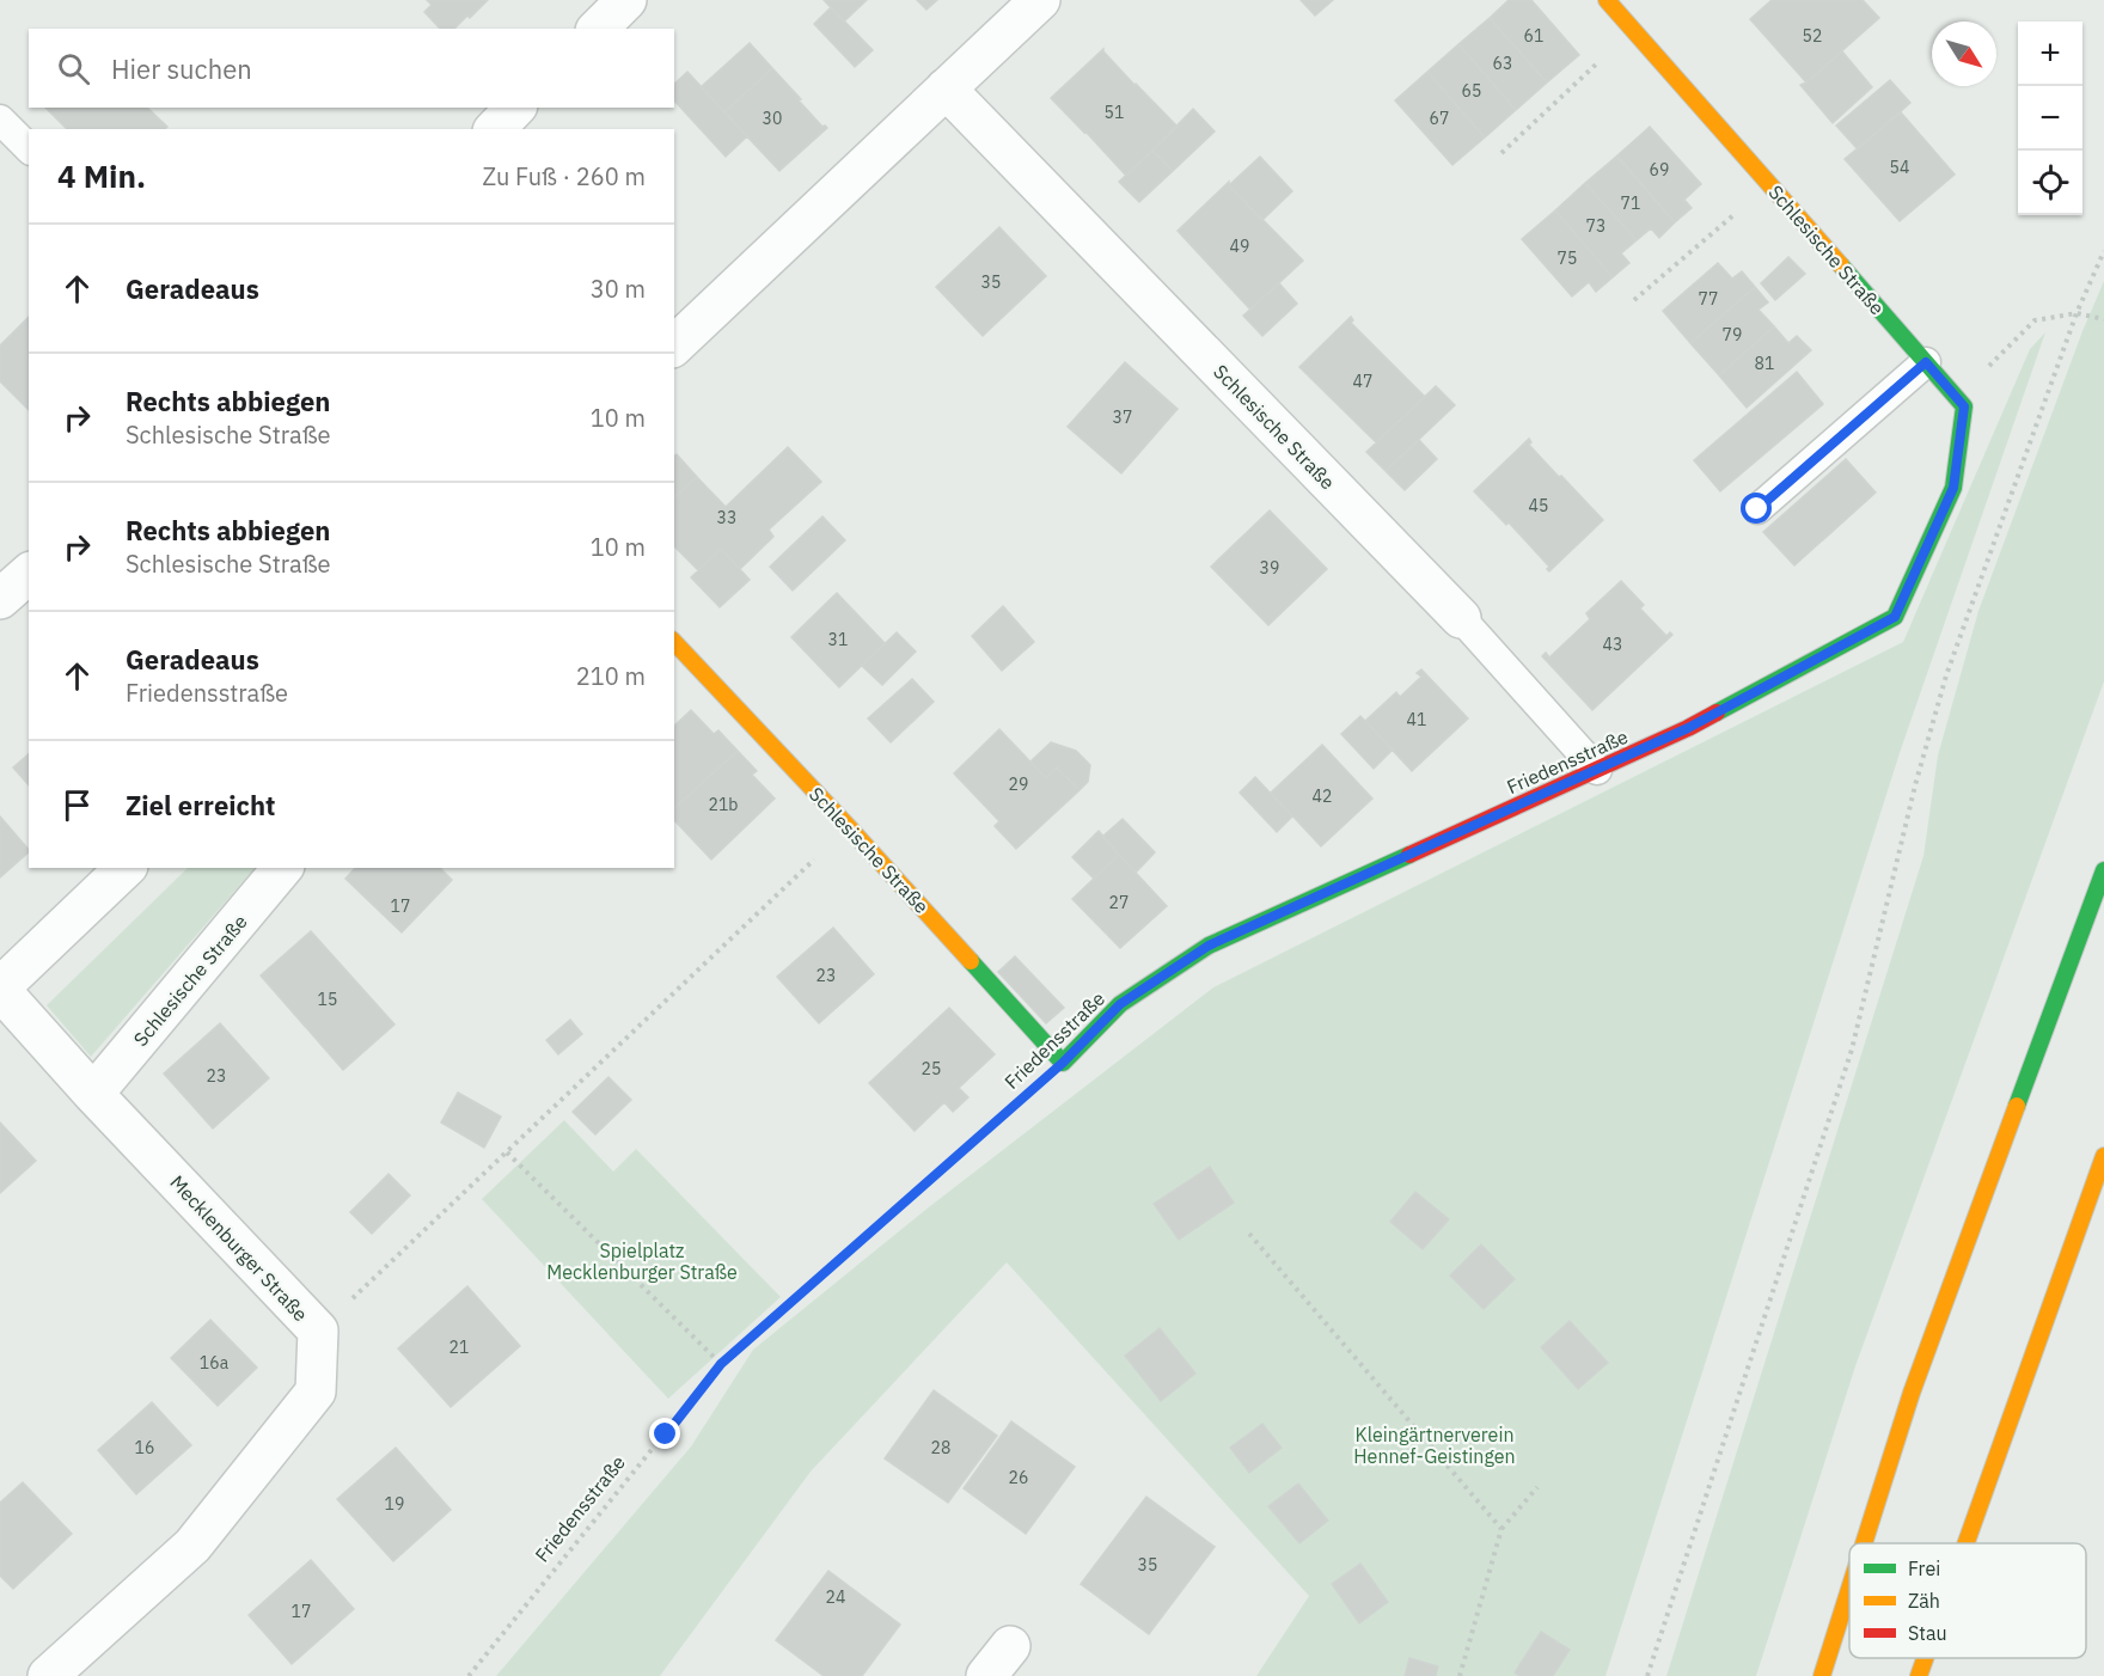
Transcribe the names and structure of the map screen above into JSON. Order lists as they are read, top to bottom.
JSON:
{
  "streets": {
    "main road": ["Schlesische Straße", "Friedensstraße"],
    "street": ["Mecklenburger Straße"]
  },
  "crossings": [
    ["Schlesische Straße", "Friedensstraße"],
    ["Schlesische Straße", "Mecklenburger Straße"]
  ],
  "parks": ["Spielplatz Mecklenburger Straße", "Kleingärtnerverein Hennef-Geistingen"],
  "house_numbers": [
    "61",
    "52",
    "63",
    "65",
    "51",
    "30",
    "67",
    "54",
    "69",
    "71",
    "73",
    "49",
    "75",
    "35",
    "77",
    "79",
    "81",
    "47",
    "37",
    "45",
    "33",
    "39",
    "31",
    "43",
    "41",
    "29",
    "42",
    "21b",
    "27",
    "17",
    "23",
    "15",
    "25",
    "23",
    "21",
    "16a",
    "16",
    "28",
    "26",
    "19",
    "35",
    "24",
    "17"
  ],
  "legend": ["Frei", "Zäh", "Stau"],
  "north": "bottom right",
  "page": {
    "map_buttons": ["+", "−"],
    "search": "Hier suchen",
    "heading": ["4 Min.", "Zu Fuß · 260 m"],
    "list": [
      ["Geradeaus", "30 m"],
      ["Rechts abbiegen", "Schlesische Straße", "10 m"],
      ["Rechts abbiegen", "Schlesische Straße", "10 m"],
      ["Geradeaus", "Friedensstraße", "210 m"],
      "Ziel erreicht"
    ]
  }
}
